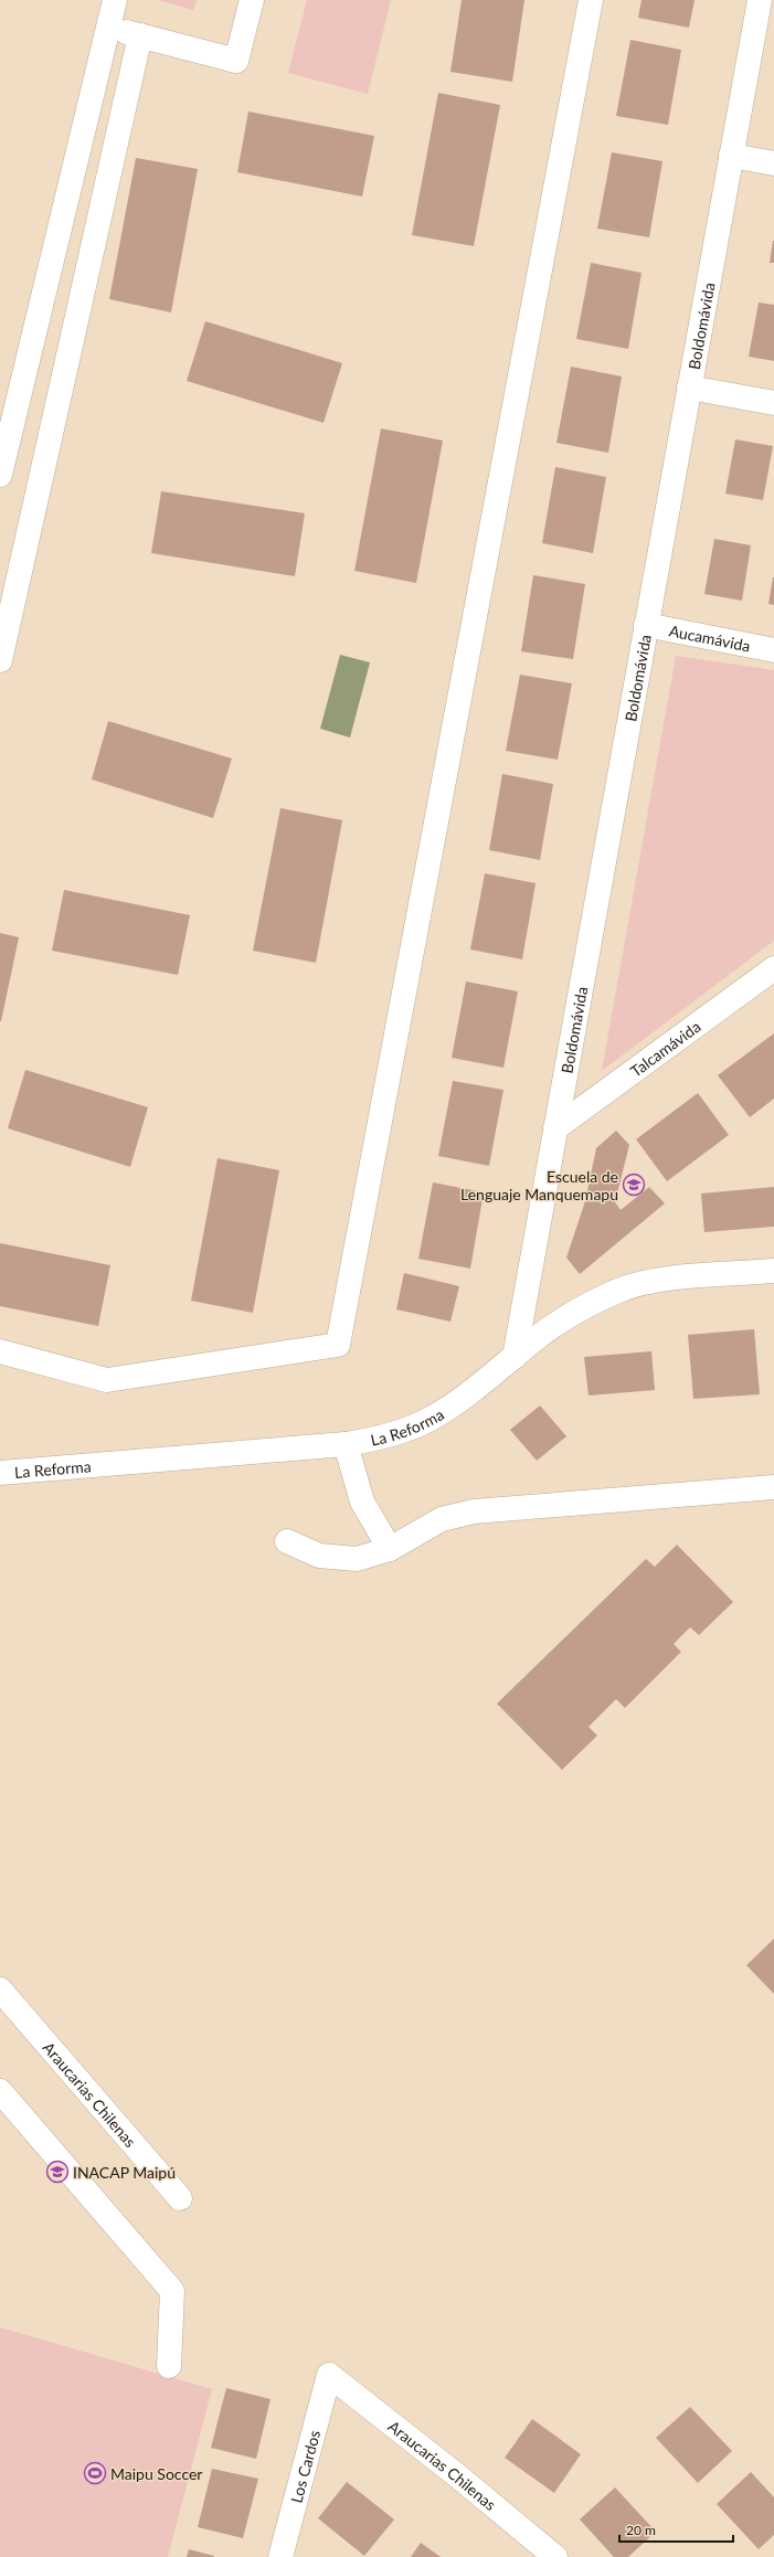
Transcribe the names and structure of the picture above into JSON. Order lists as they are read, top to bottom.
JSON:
{
  "streets": {
    "street": [
      "Boldomávida",
      "Aucamávida",
      "Talcamávida",
      "La Reforma",
      "Araucarias Chilenas",
      "Los Cardos"
    ]
  },
  "crossings": [
    ["Boldomávida", "Aucamávida"],
    ["Boldomávida", "Talcamávida"],
    ["Boldomávida", "La Reforma"],
    ["Araucarias Chilenas", "Los Cardos"]
  ],
  "places": {
    "school or university": ["Escuela de Lenguaje Manquemapu", "INACAP Maipú"],
    "sports": ["Maipu Soccer"]
  },
  "scale_bar": "20 m"
}
